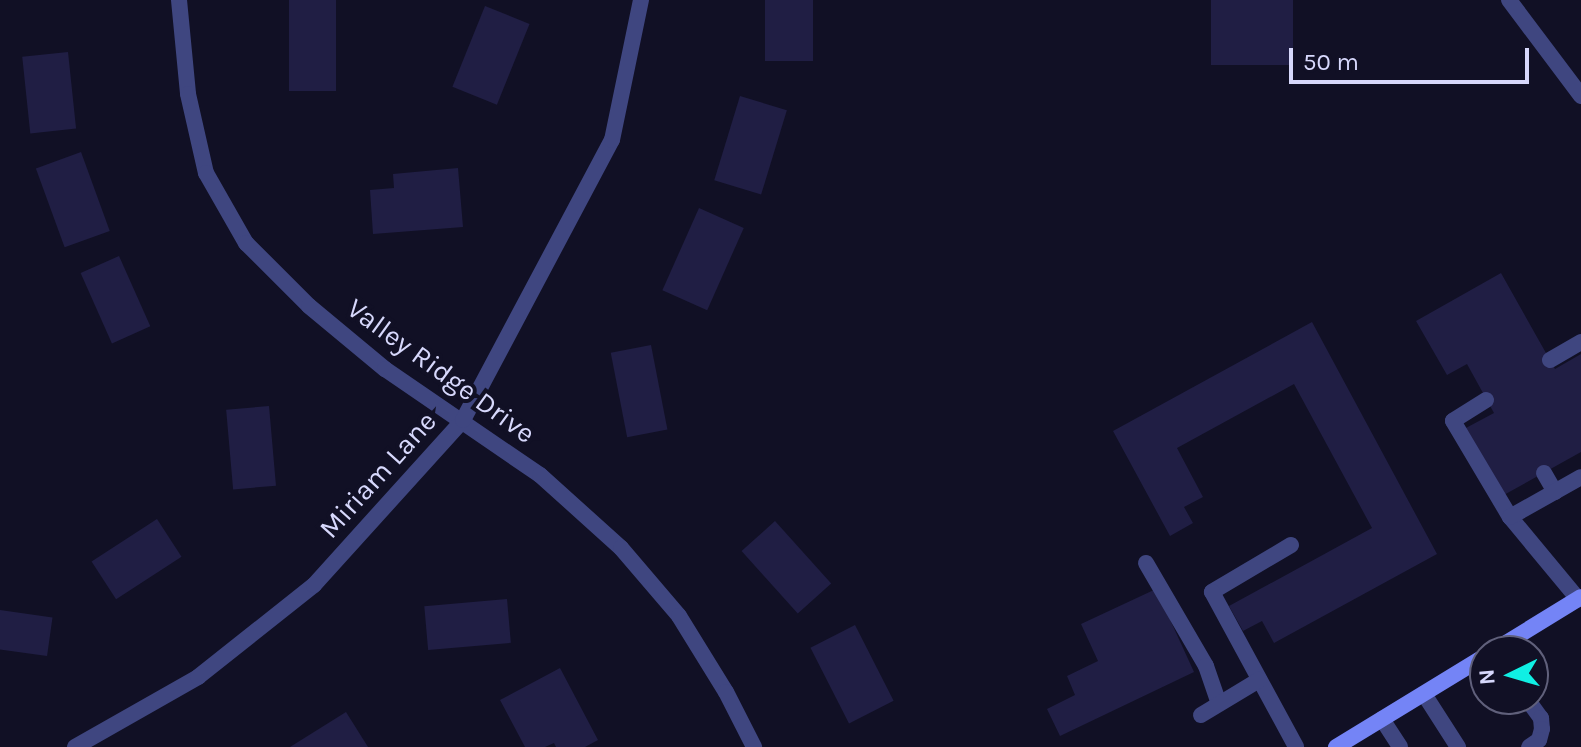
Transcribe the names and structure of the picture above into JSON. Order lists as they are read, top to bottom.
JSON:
{
  "streets": {
    "street": ["Valley Ridge Drive", "Miriam Lane"]
  },
  "crossings": [
    ["Valley Ridge Drive", "Miriam Lane"]
  ],
  "scale_bar": "50 m",
  "north": "left"
}
